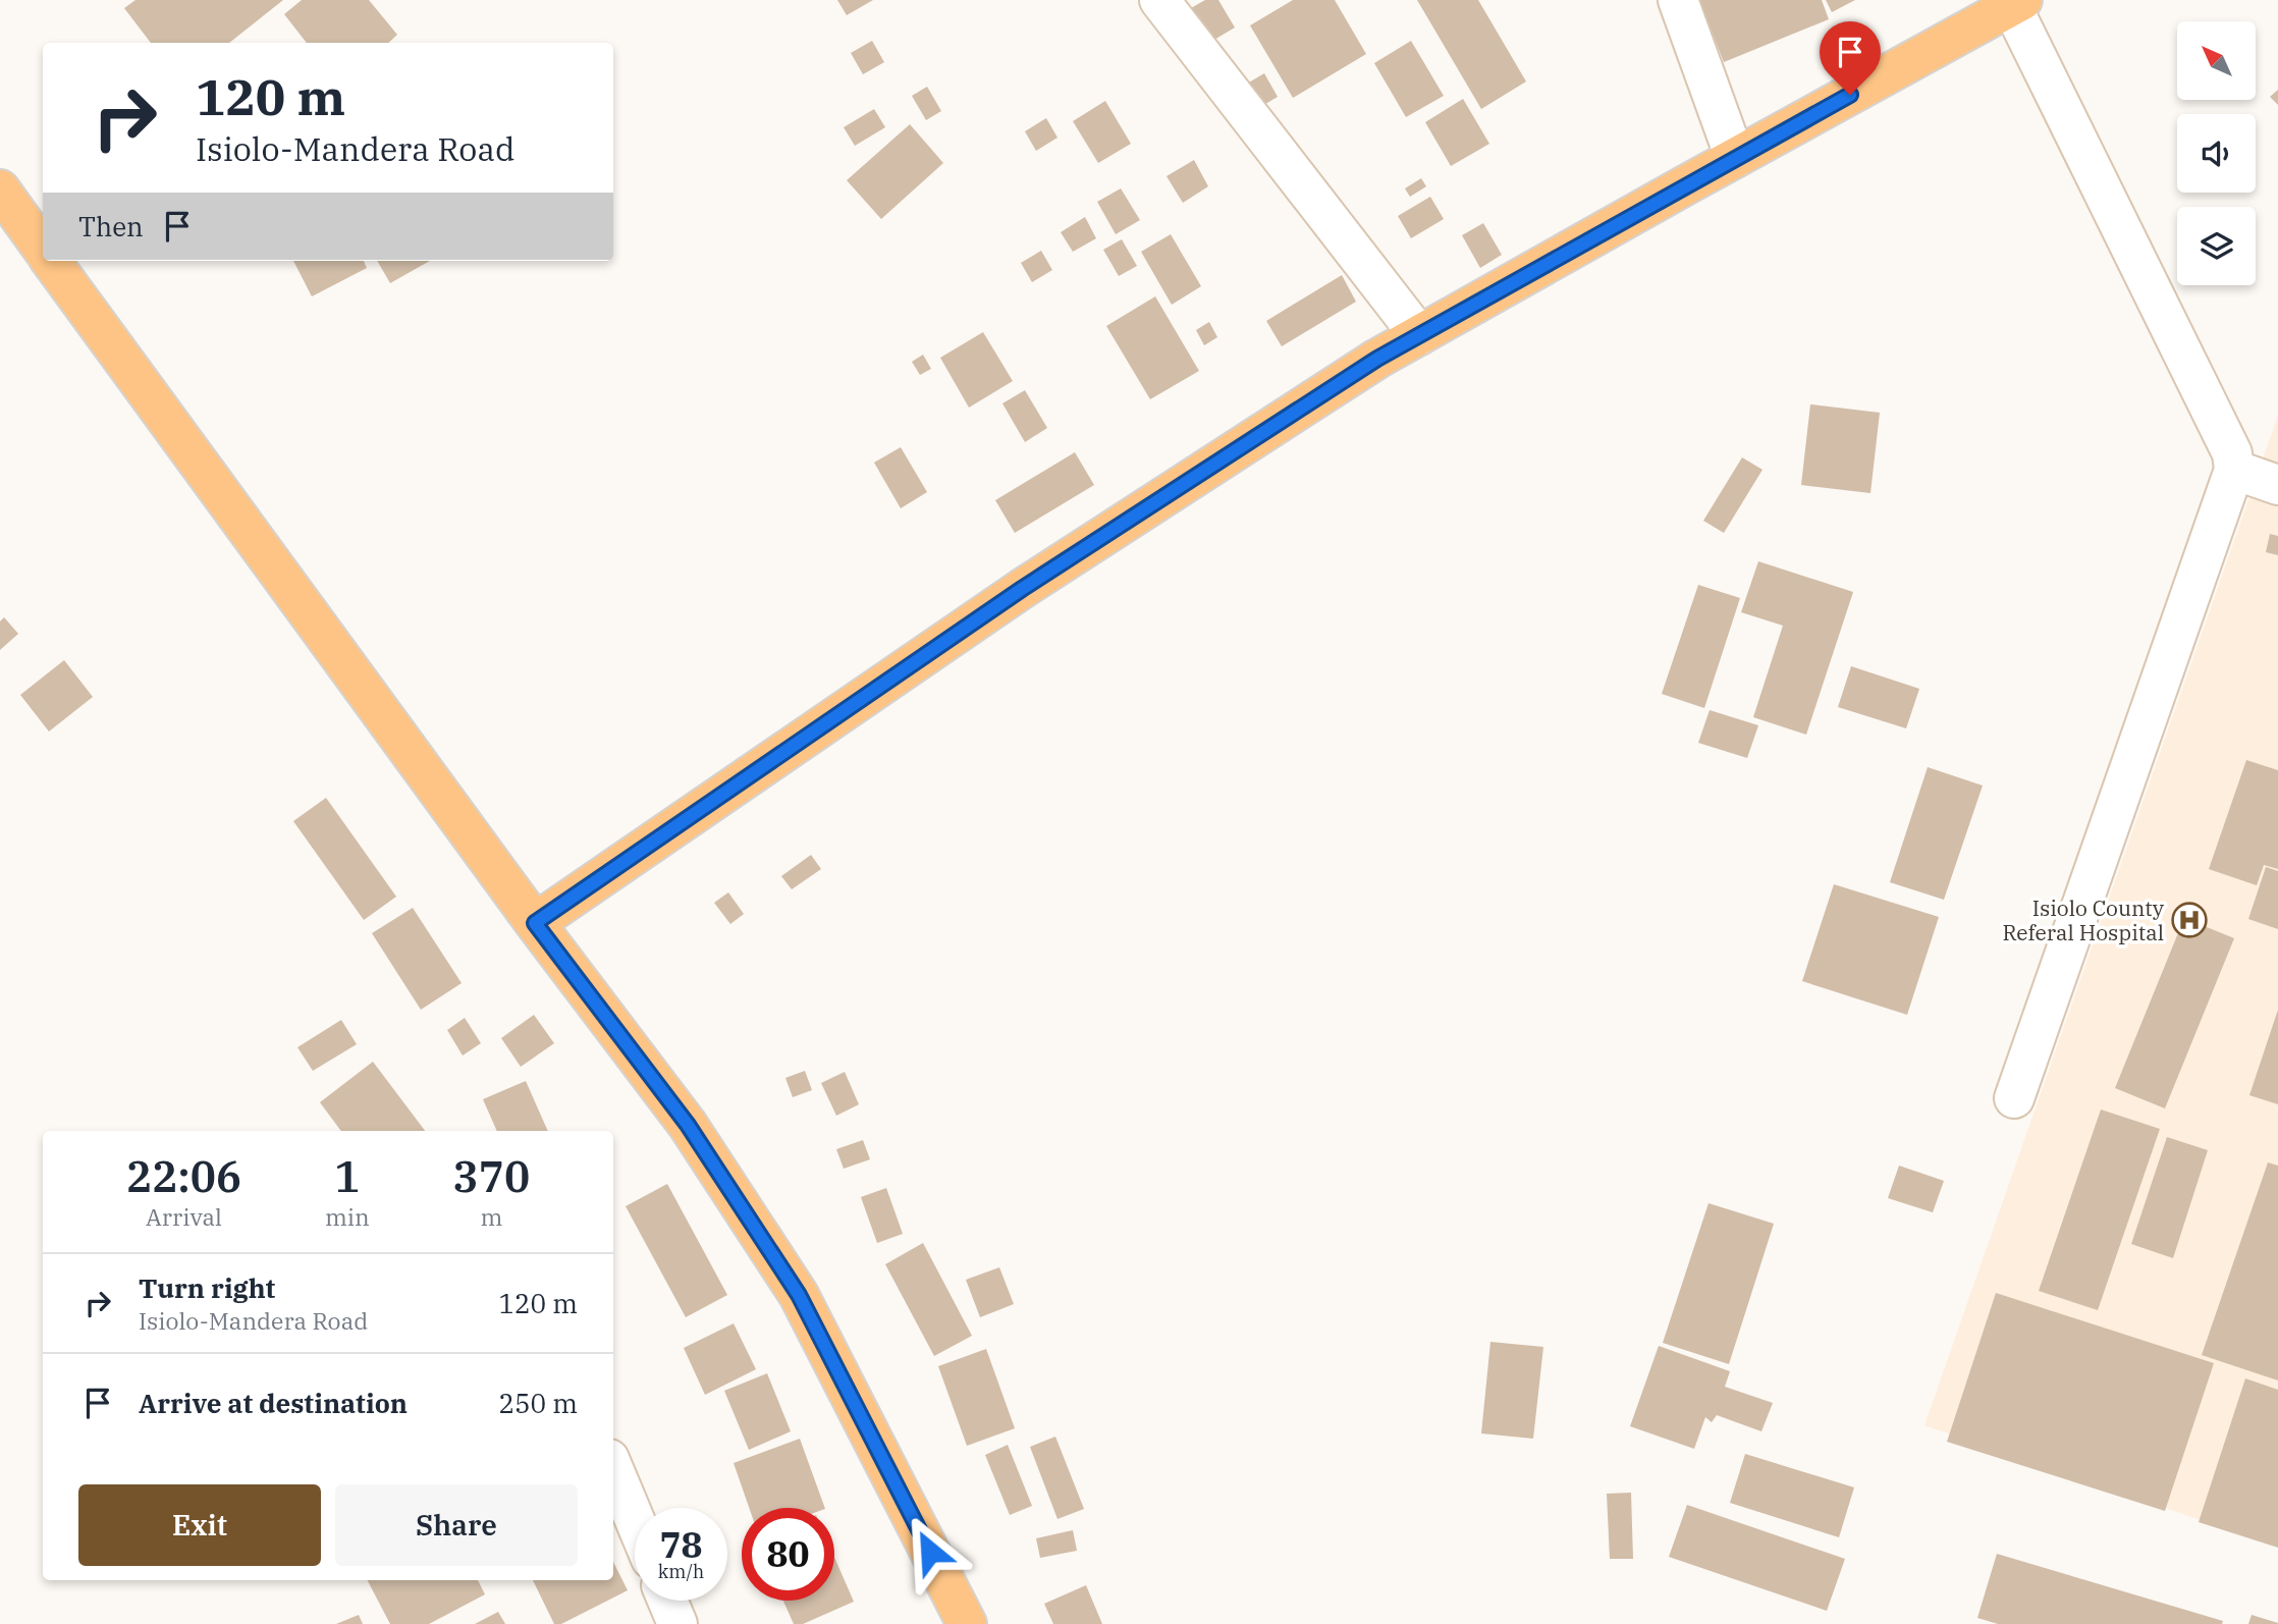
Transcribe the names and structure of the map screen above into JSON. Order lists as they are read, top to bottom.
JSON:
{
  "places": {
    "hospital": ["Isiolo County Referal Hospital"]
  },
  "north": "top left",
  "page": {
    "turn": ["120 m", "Isiolo-Mandera Road"],
    "then": "Then",
    "eta": [
      "22:06",
      "Arrival",
      "1",
      "min",
      "370",
      "m"
    ],
    "list": [
      {
        "name": "Turn right",
        "note": "Isiolo-Mandera Road",
        "value": "120 m"
      },
      {
        "name": "Arrive at destination",
        "value": "250 m"
      }
    ],
    "buttons": ["Exit", "Share"],
    "speed": "78 km/h",
    "limit": "80"
  }
}
